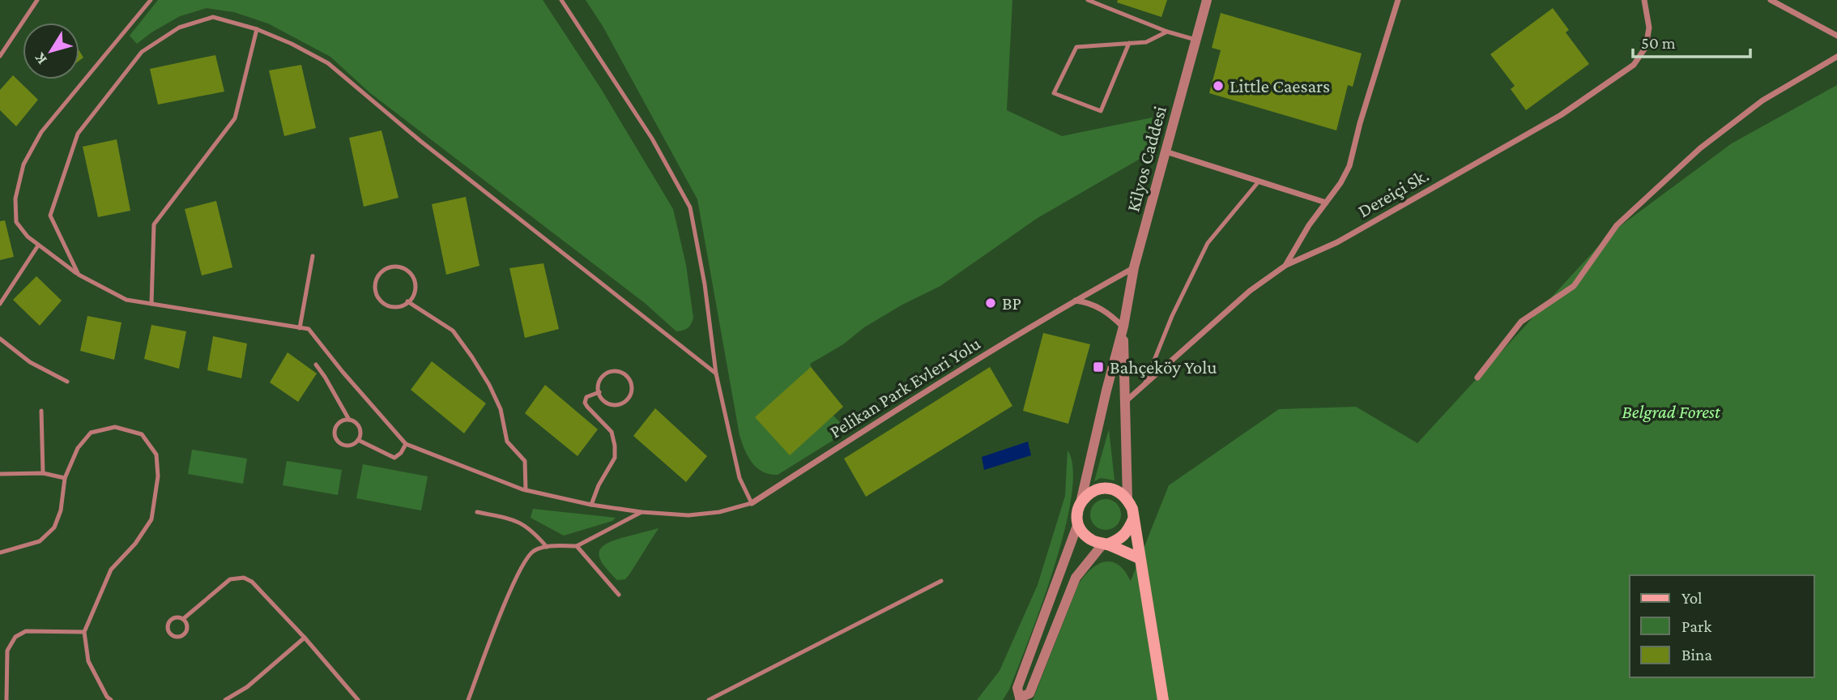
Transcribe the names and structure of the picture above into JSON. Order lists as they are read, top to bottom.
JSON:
{
  "streets": {
    "street": ["Kilyos Caddesi", "Dereiçi Sk.", "Pelikan Park Evleri Yolu"]
  },
  "crossings": [
    ["Kilyos Caddesi", "Pelikan Park Evleri Yolu"]
  ],
  "parks": ["Belgrad Forest"],
  "places": {
    "other": ["Little Caesars", "BP"],
    "transit": ["Bahçeköy Yolu"]
  },
  "legend": ["Yol", "Park", "Bina"],
  "scale_bar": "50 m",
  "north": "bottom left"
}
